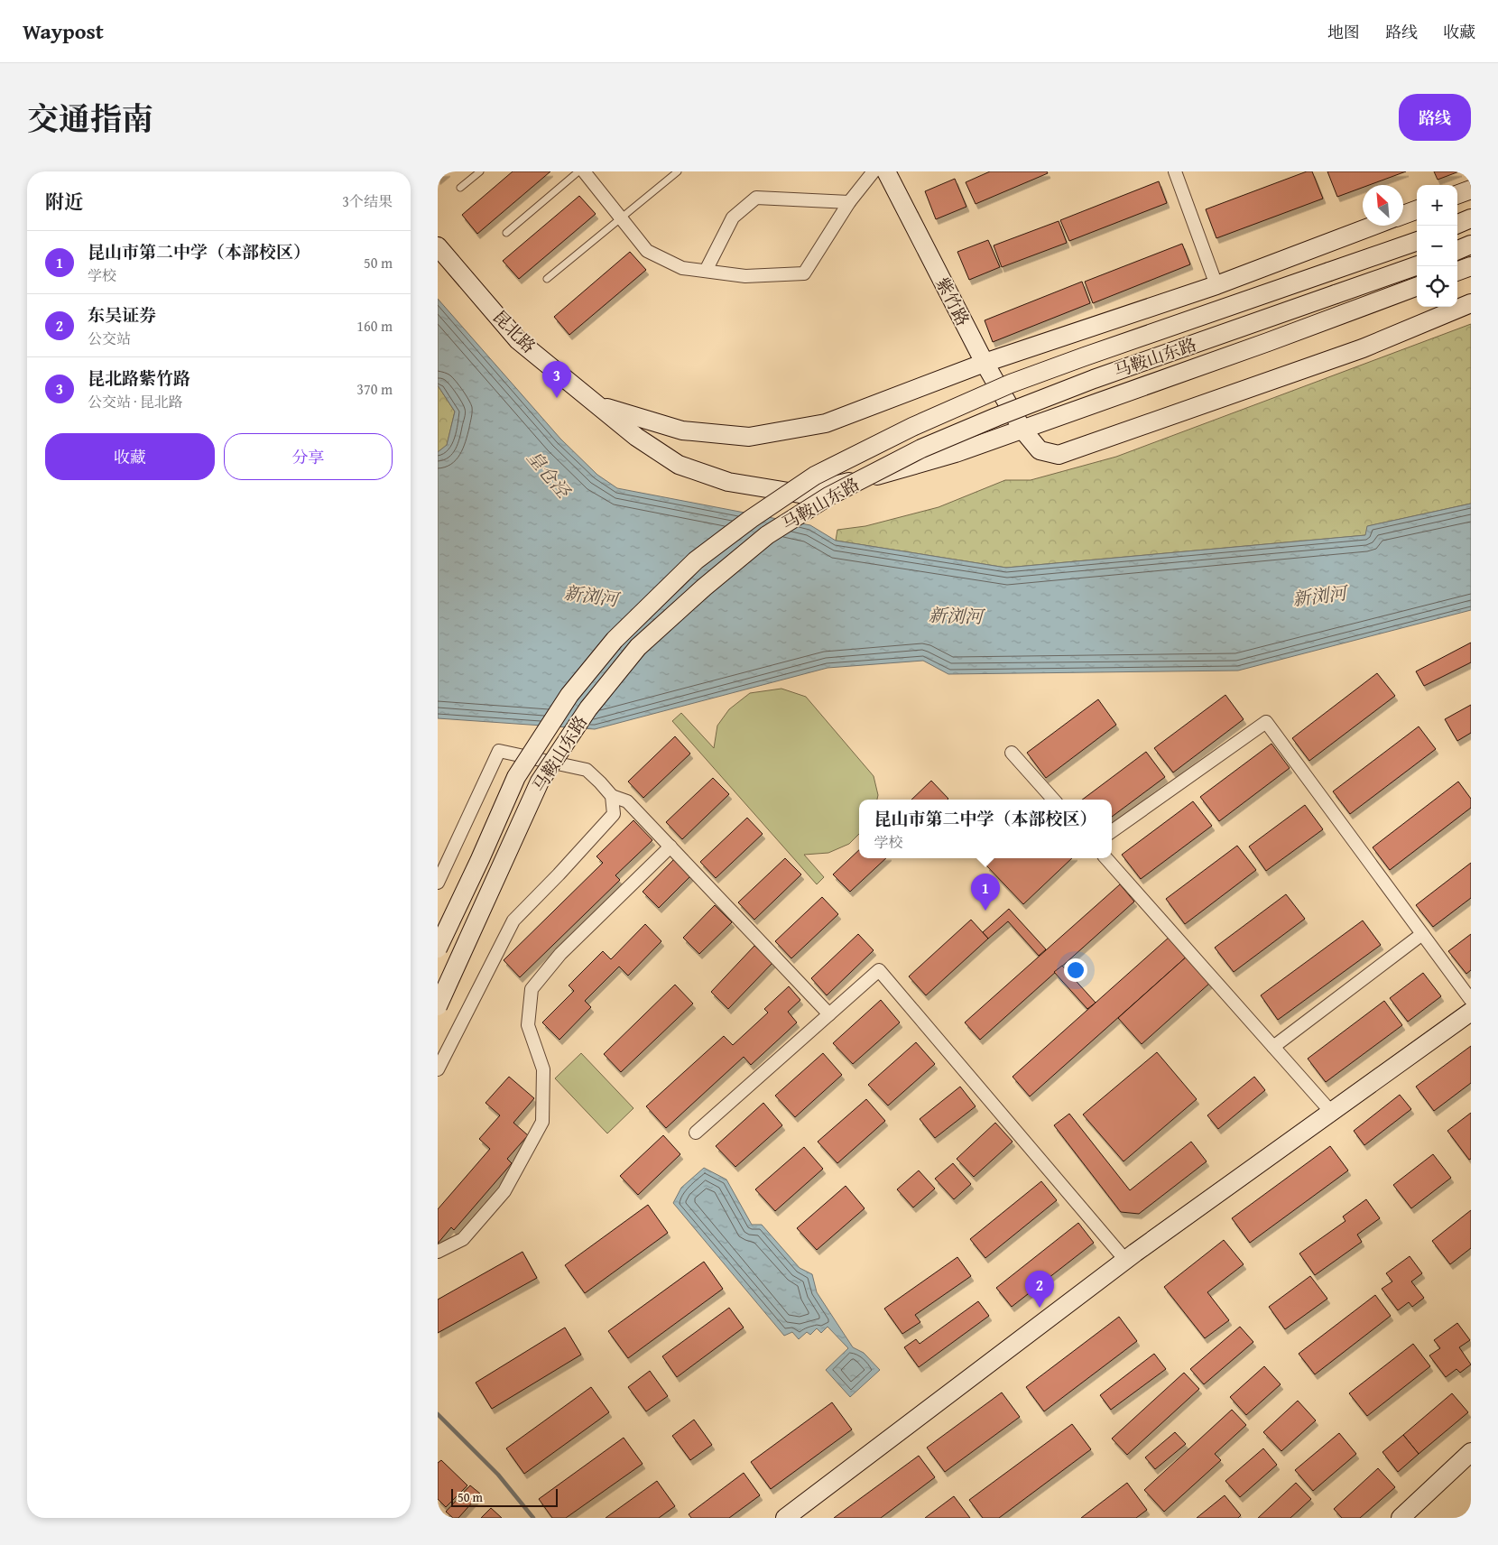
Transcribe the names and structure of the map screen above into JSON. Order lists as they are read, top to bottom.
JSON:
{
  "streets": {
    "main road": ["紫竹路", "昆北路", "马鞍山东路"]
  },
  "crossings": [
    ["紫竹路", "昆北路"]
  ],
  "water": ["皇仓泾", "新浏河"],
  "scale_bar": "50 m",
  "north": "top left",
  "page": {
    "header": "Waypost",
    "nav": ["地图", "路线", "收藏"],
    "title": "交通指南",
    "buttons": [
      "路线",
      ["收藏", "分享"]
    ],
    "heading": ["附近", "3个结果"],
    "map_buttons": ["+", "−"],
    "list": [
      {
        "mark": "1",
        "name": "昆山市第二中学（本部校区）",
        "note": "学校",
        "value": "50 m"
      },
      {
        "mark": "2",
        "name": "东吴证券",
        "note": "公交站",
        "value": "160 m"
      },
      {
        "mark": "3",
        "name": "昆北路紫竹路",
        "note": "公交站 · 昆北路",
        "value": "370 m"
      }
    ],
    "pins": ["3", "1", "2"],
    "popup": ["昆山市第二中学（本部校区）", "学校"],
    "scale": "50 m"
  }
}
